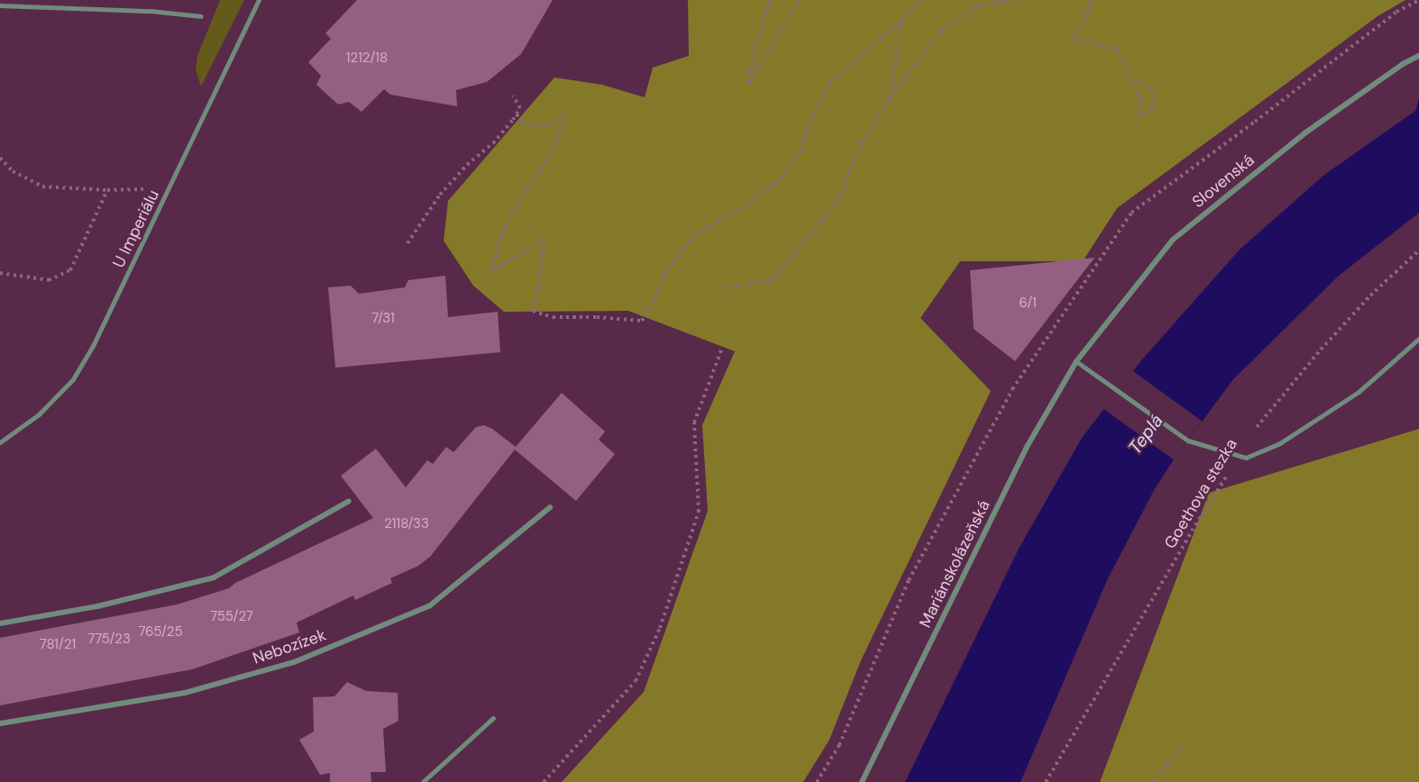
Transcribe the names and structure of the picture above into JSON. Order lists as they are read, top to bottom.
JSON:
{
  "streets": {
    "street": ["Slovenská", "Mariánskolázeňská", "Nebozízek"],
    "lane": ["U Imperiálu"],
    "path": ["Goethova stezka"]
  },
  "crossings": [
    ["Slovenská", "Mariánskolázeňská"]
  ],
  "water": ["Teplá"],
  "house_numbers": [
    "1212/18",
    "6/1",
    "7/31",
    "2118/33",
    "755/27",
    "765/25",
    "775/23",
    "781/21"
  ]
}
